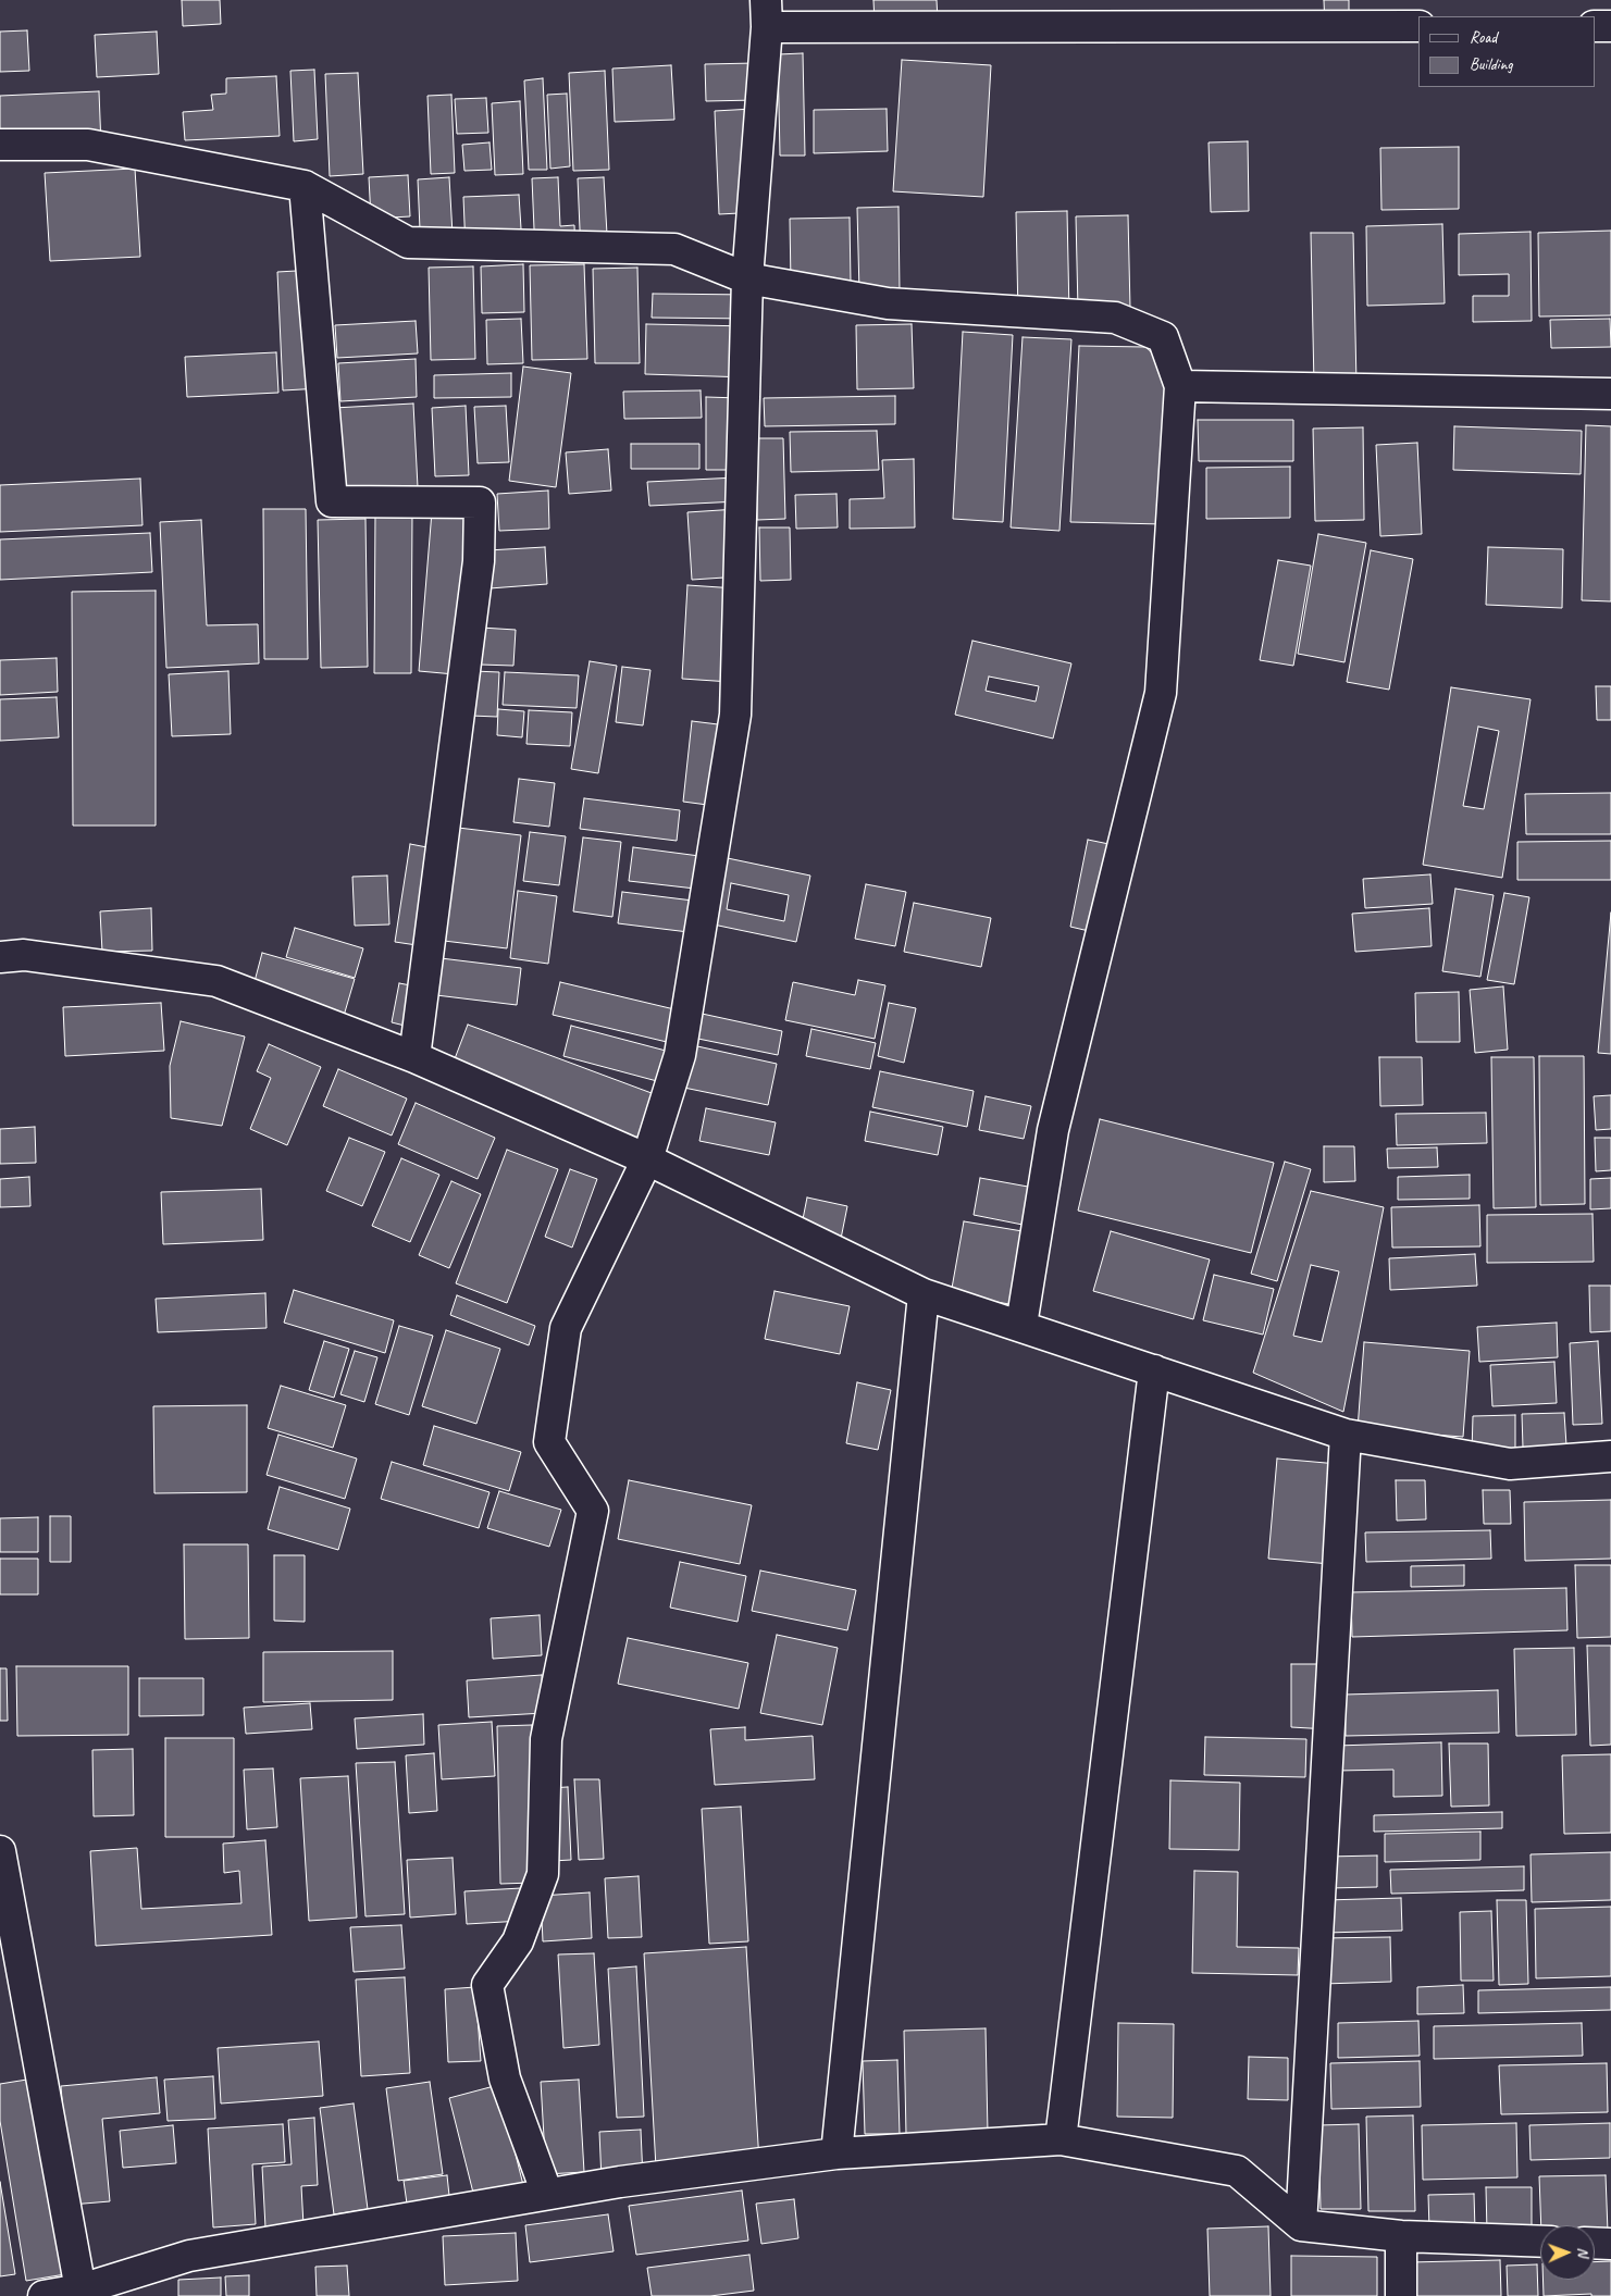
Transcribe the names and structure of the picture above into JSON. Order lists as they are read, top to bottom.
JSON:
{
  "legend": ["Road", "Building"],
  "north": "right"
}
